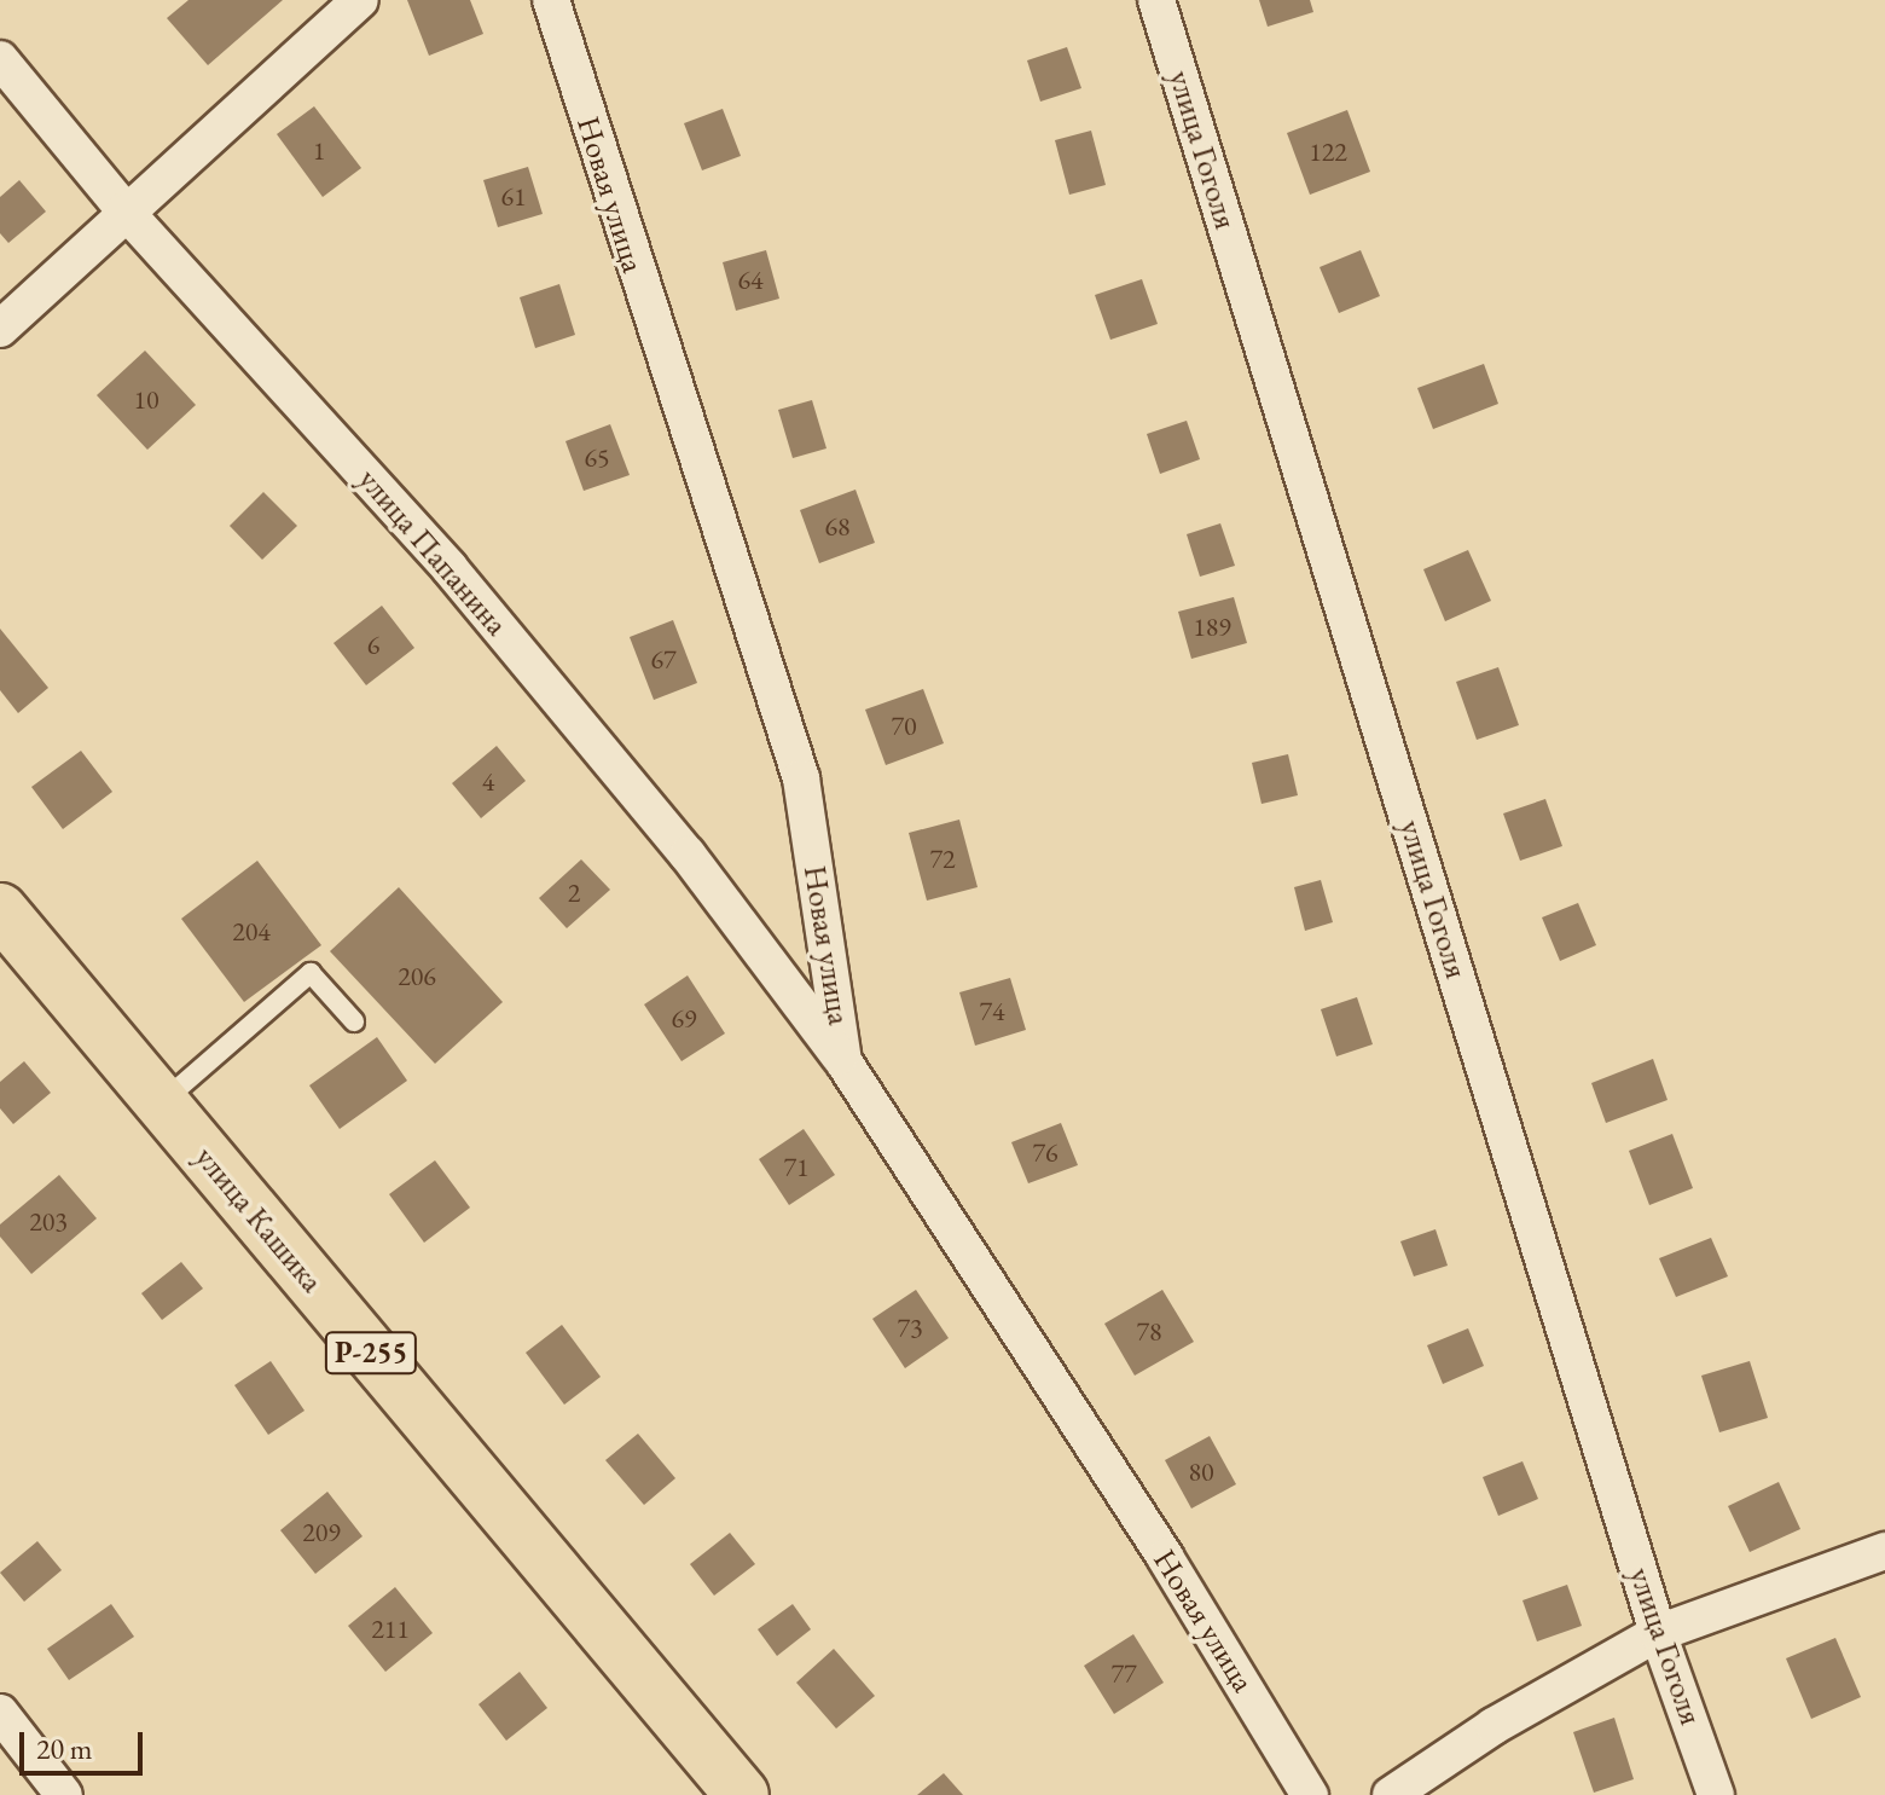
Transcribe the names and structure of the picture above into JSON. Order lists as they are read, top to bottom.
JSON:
{
  "streets": {
    "highway": ["улица Кашика", "Р-255"],
    "street": ["улица Гоголя", "Новая улица", "улица Папанина"]
  },
  "crossings": [
    ["Новая улица", "улица Папанина"]
  ],
  "house_numbers": [
    "1",
    "122",
    "61",
    "64",
    "10",
    "65",
    "68",
    "189",
    "6",
    "67",
    "70",
    "4",
    "72",
    "2",
    "204",
    "206",
    "74",
    "69",
    "76",
    "71",
    "203",
    "73",
    "78",
    "80",
    "209",
    "211",
    "77"
  ],
  "scale_bar": "20 m"
}
